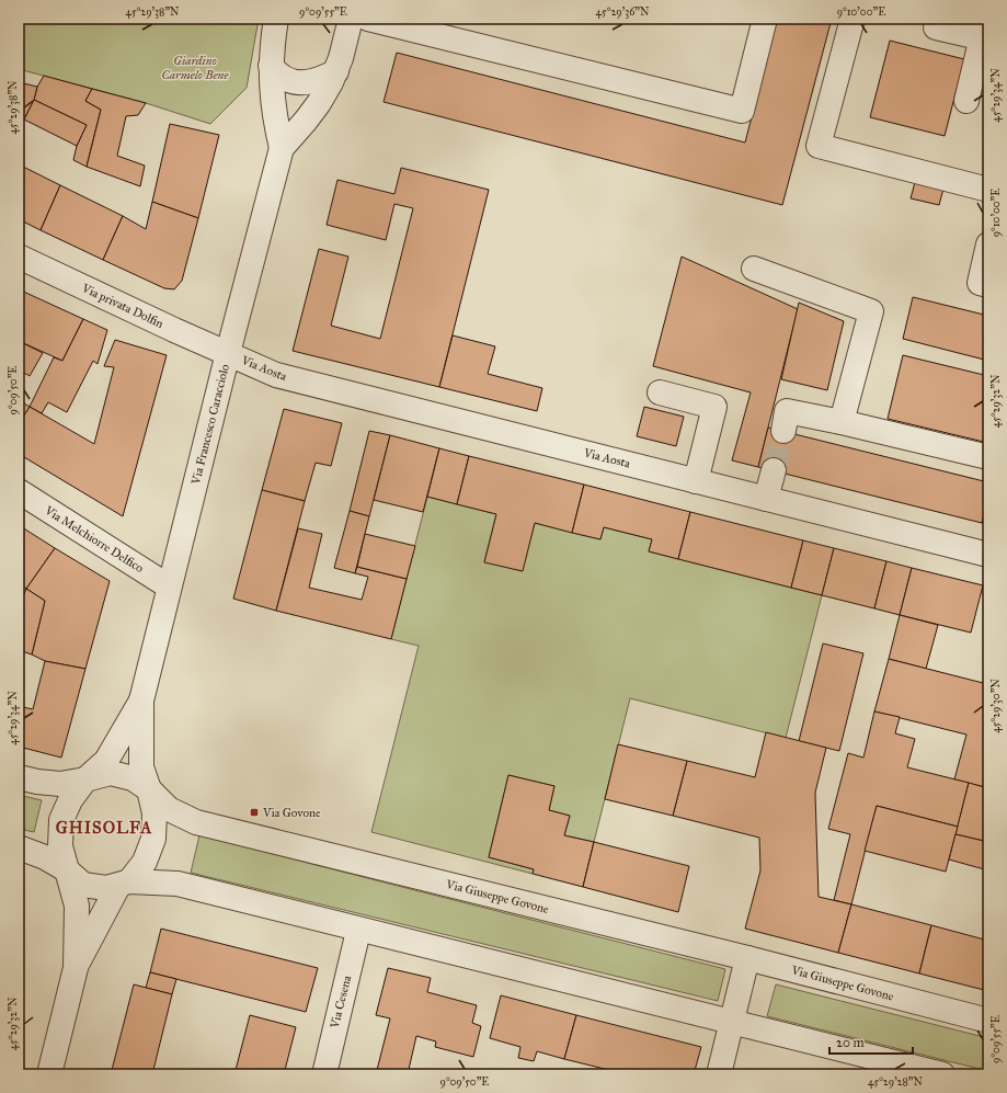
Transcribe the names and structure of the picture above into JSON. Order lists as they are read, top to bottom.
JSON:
{
  "streets": {
    "street": [
      "Via privata Dolfin",
      "Via Aosta",
      "Via Francesco Caracciolo",
      "Via Melchiorre Delfico",
      "Via Giuseppe Govone",
      "Via Cesena"
    ]
  },
  "crossings": [
    ["Via privata Dolfin", "Via Aosta"],
    ["Via privata Dolfin", "Via Francesco Caracciolo"],
    ["Via Aosta", "Via Francesco Caracciolo"],
    ["Via Francesco Caracciolo", "Via Melchiorre Delfico"],
    ["Via Francesco Caracciolo", "Via Giuseppe Govone"]
  ],
  "districts": ["GHISOLFA"],
  "parks": ["Giardino Carmelo Bene"],
  "places": {
    "transit": ["Via Govone"]
  },
  "scale_bar": "20 m",
  "coordinates": [
    "45°29'38\"N",
    "9°09'55\"E",
    "45°29'36\"N",
    "9°10'00\"E",
    "45°29'34\"N",
    "9°09'50\"E",
    "45°29'32\"N",
    "45°29'30\"N",
    "45°29'28\"N"
  ]
}
